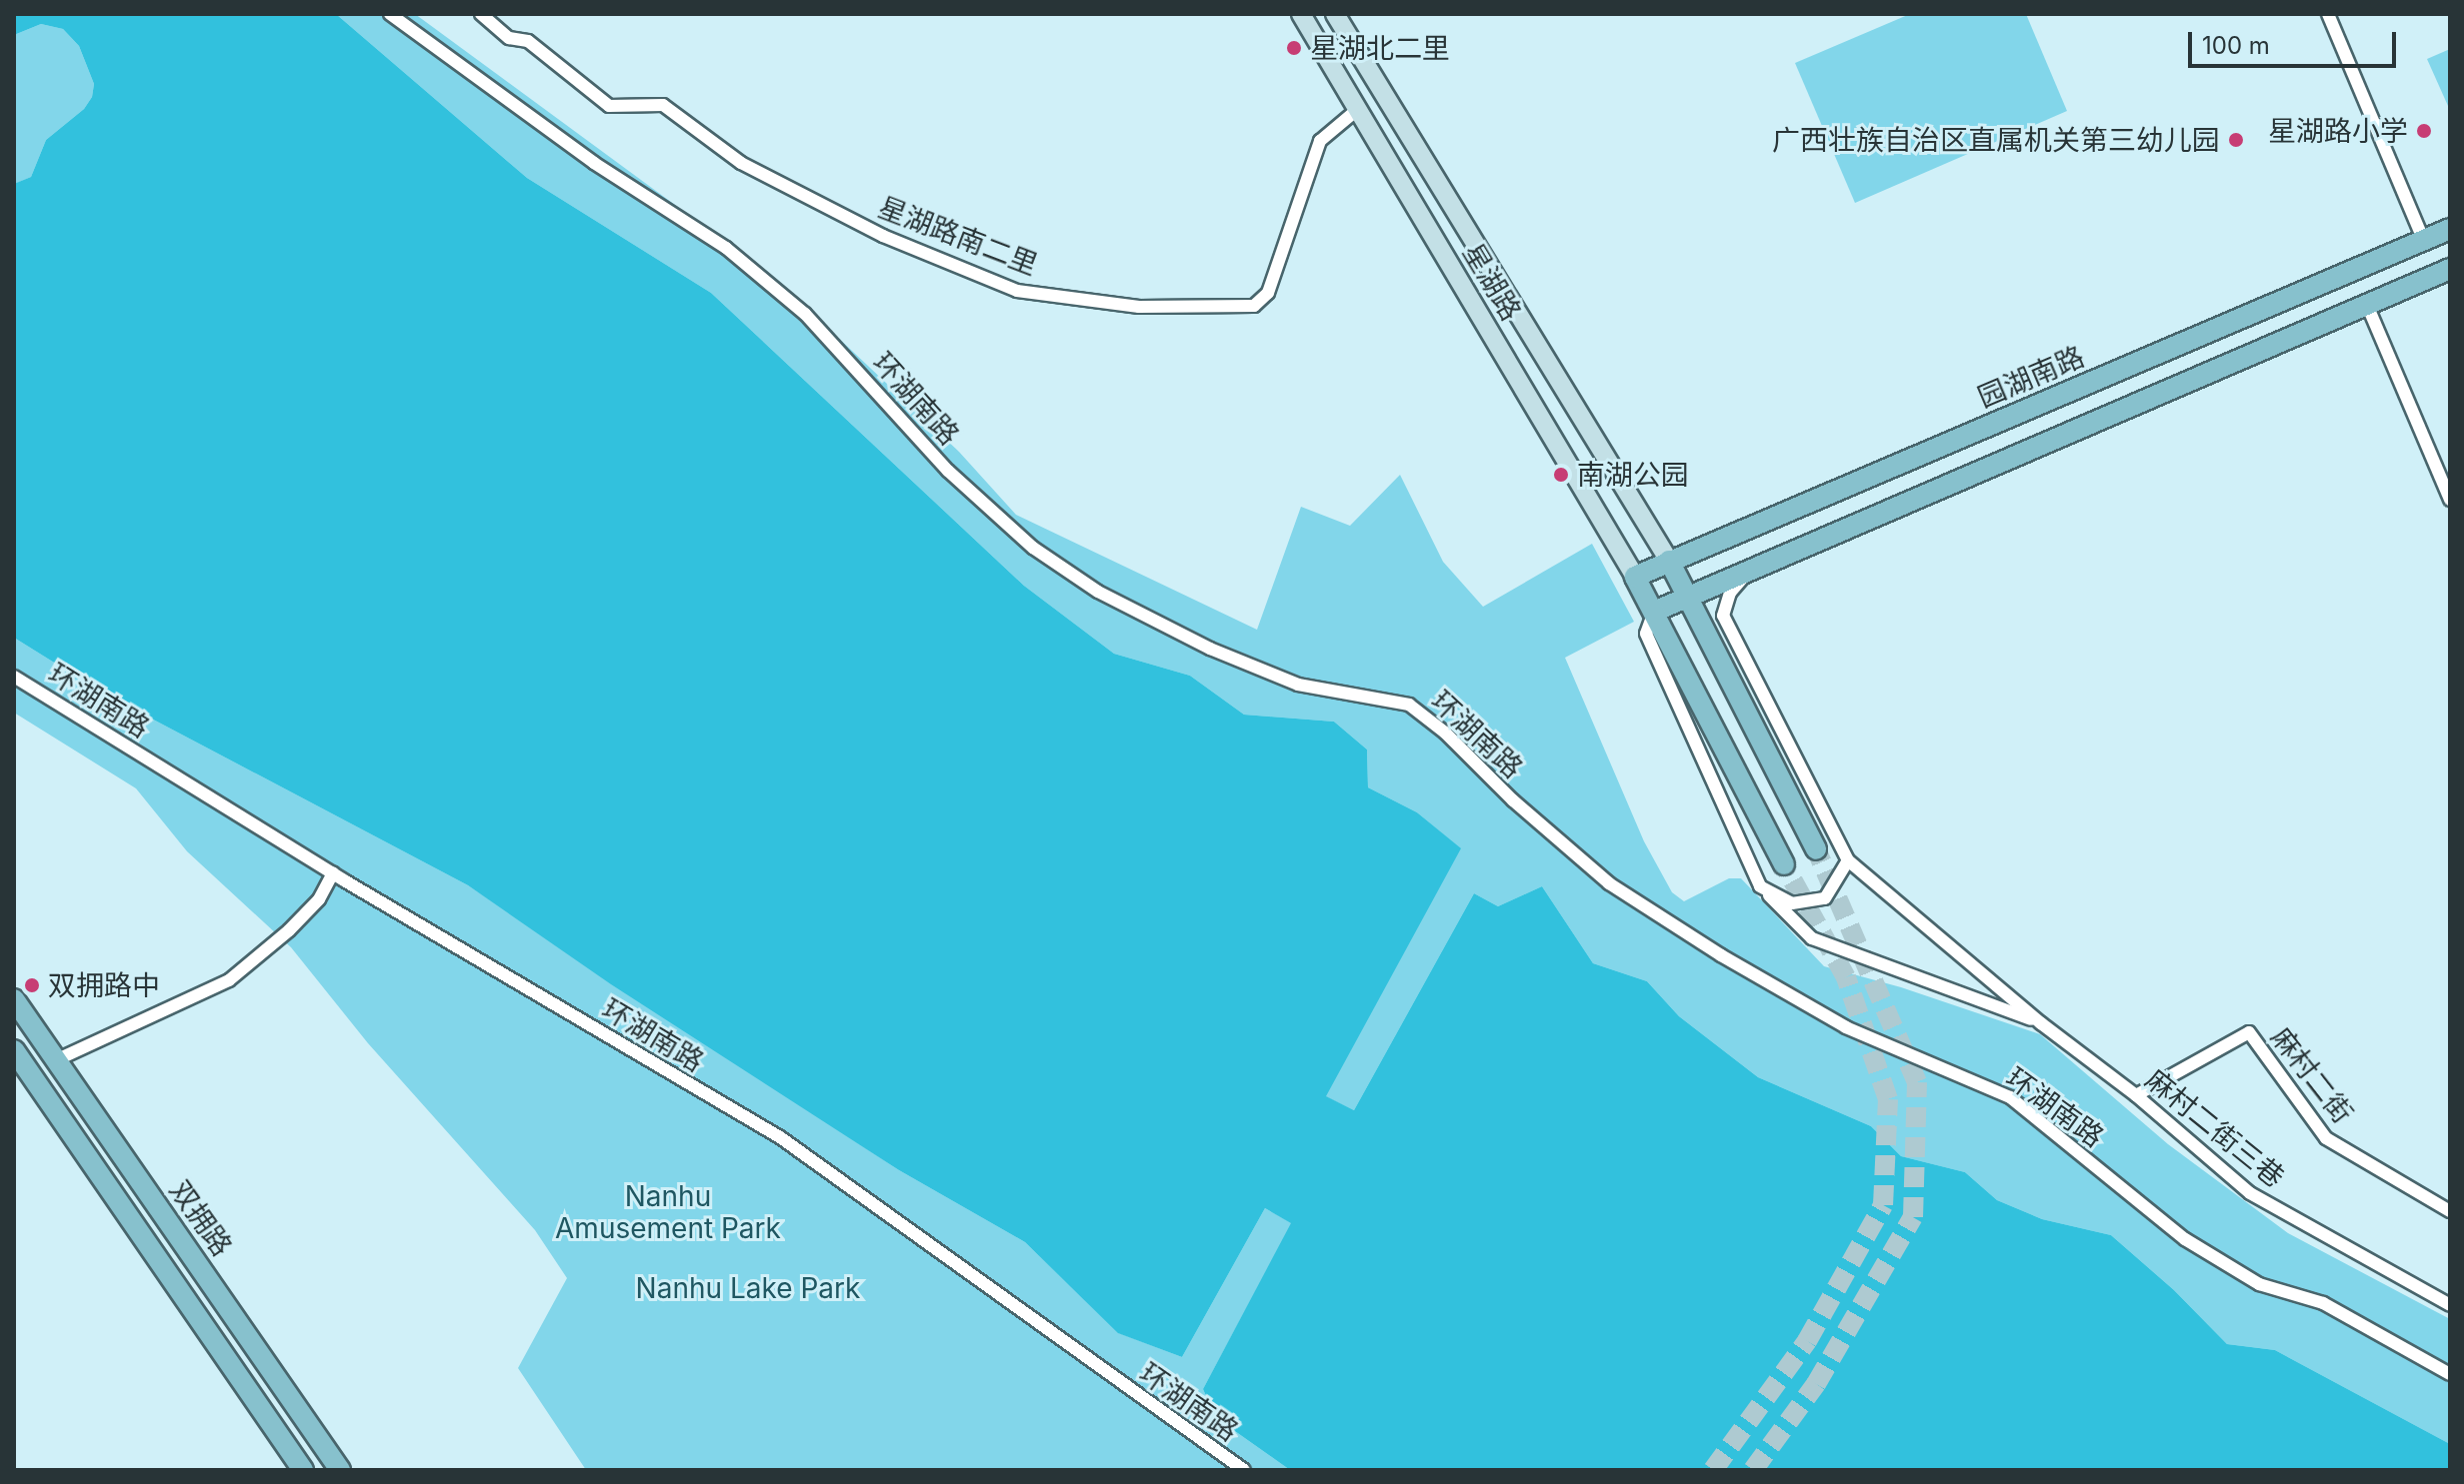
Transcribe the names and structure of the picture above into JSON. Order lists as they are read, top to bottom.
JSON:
{
  "streets": {
    "main road": ["星湖路", "园湖南路", "双拥路"],
    "street": [
      "星湖路南二里",
      "环湖南路",
      "麻村二街",
      "麻村二街三巷"
    ]
  },
  "crossings": [
    ["星湖路南二里", "星湖路"],
    ["星湖路", "园湖南路"],
    ["麻村二街", "麻村二街三巷"]
  ],
  "parks": ["Nanhu Amusement Park", "Nanhu Lake Park"],
  "places": [
    "星湖北二里",
    "星湖路小学",
    "广西壮族自治区直属机关第三幼儿园",
    "南湖公园",
    "双拥路中"
  ],
  "scale_bar": "100 m"
}
